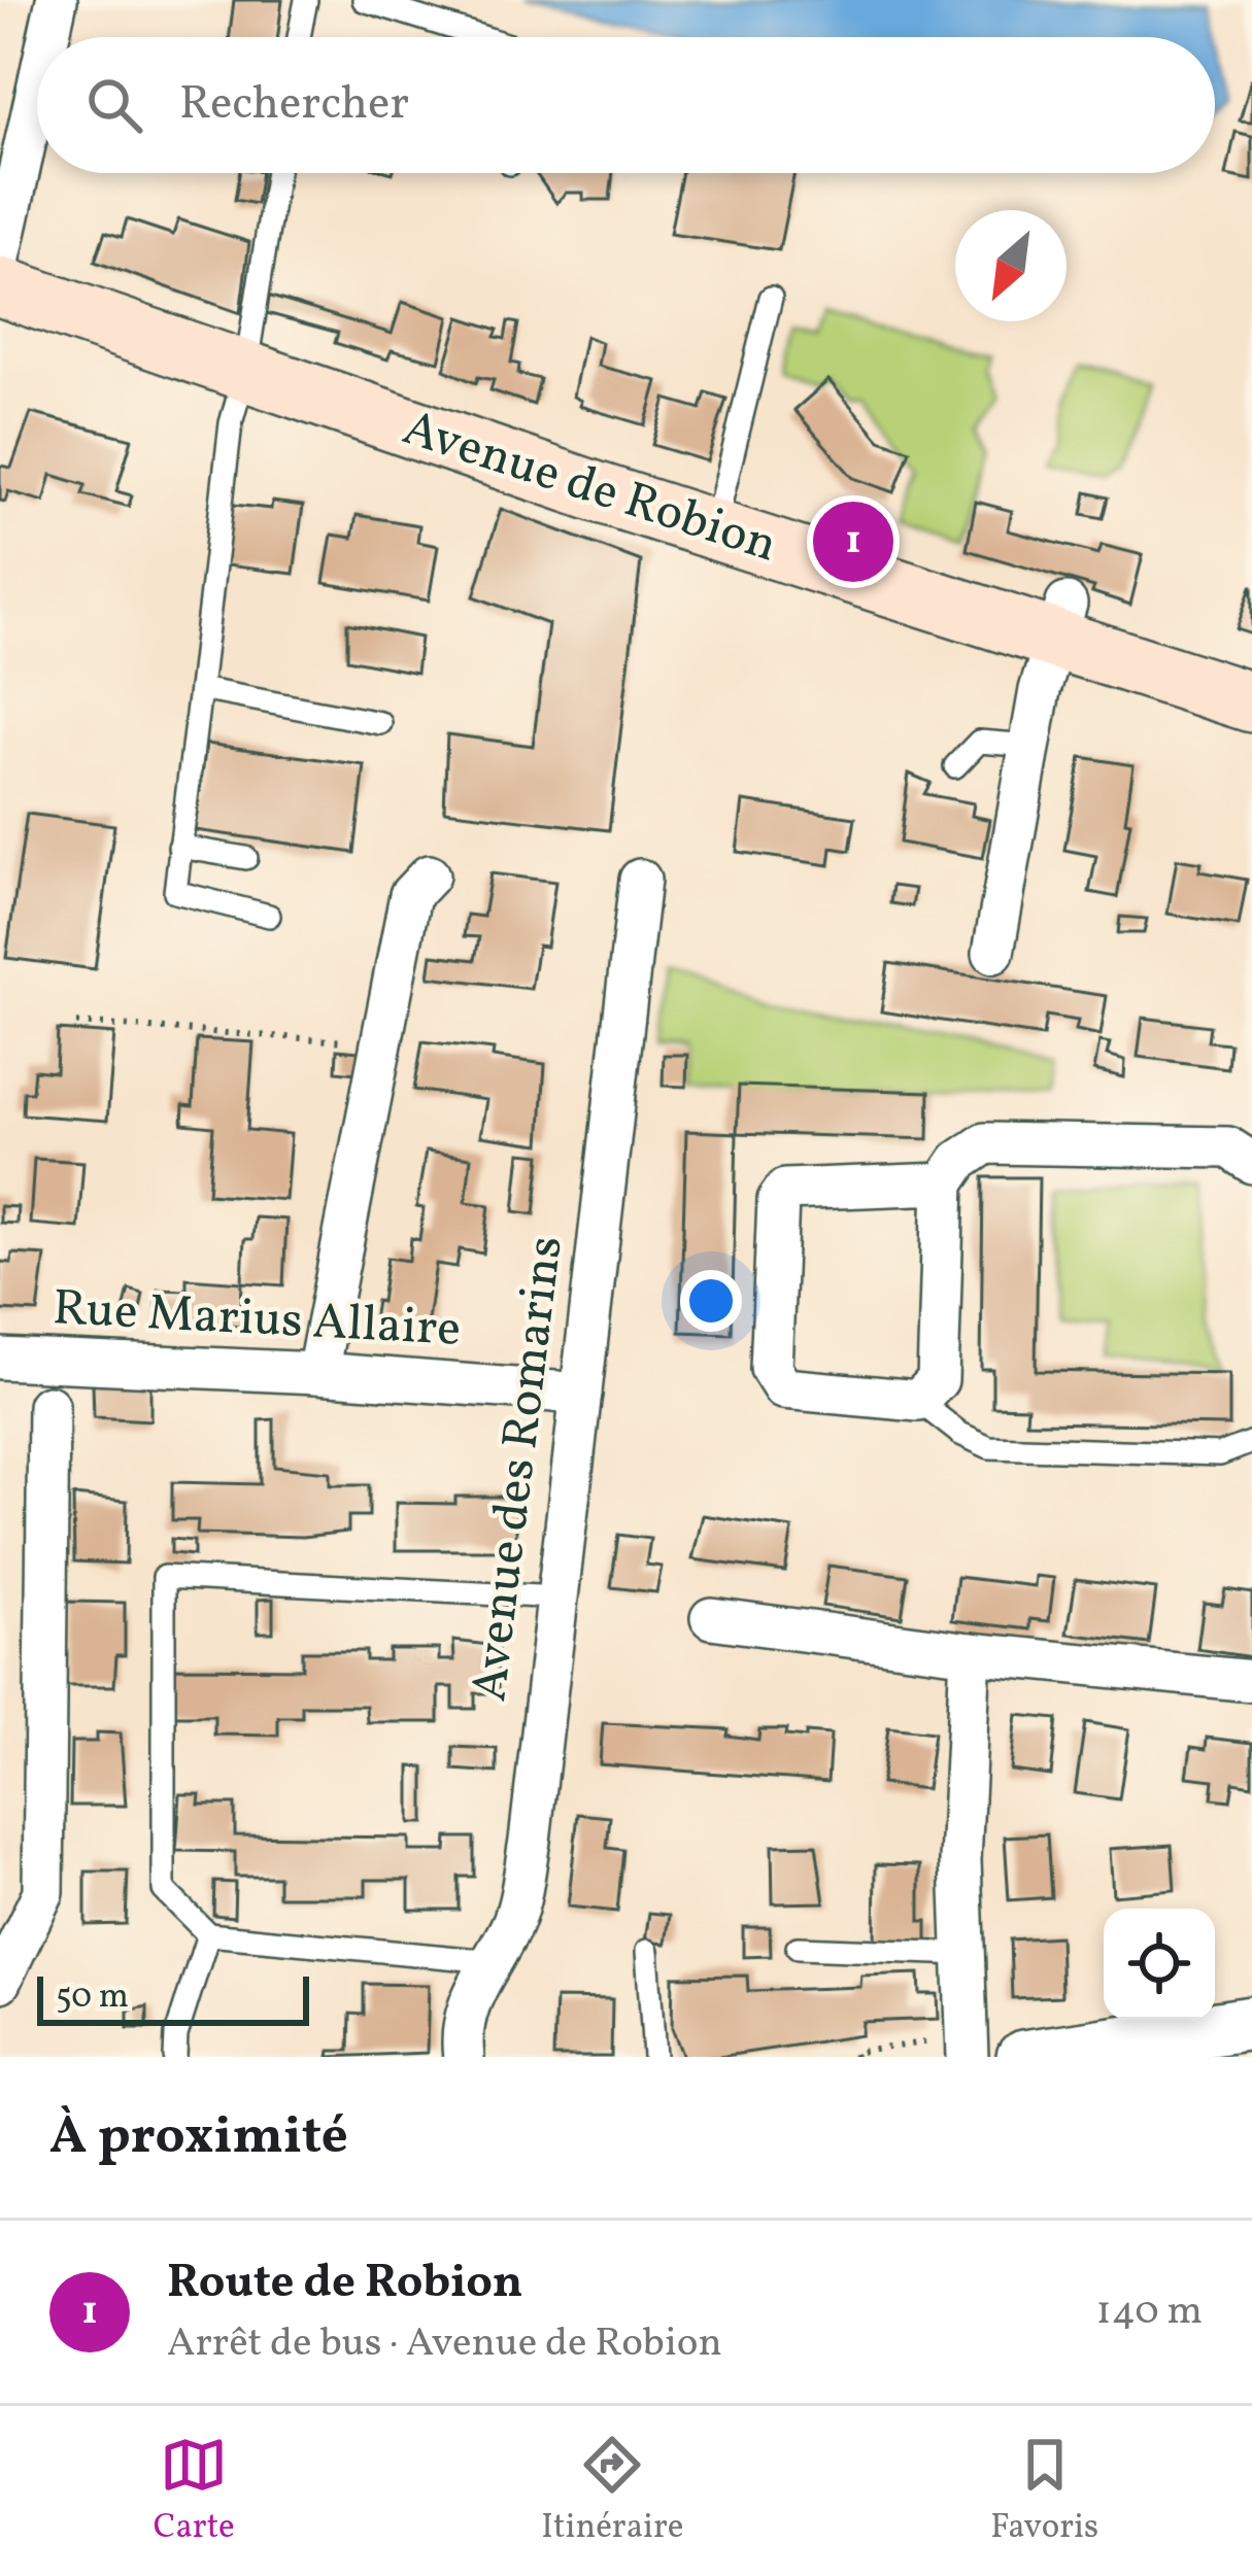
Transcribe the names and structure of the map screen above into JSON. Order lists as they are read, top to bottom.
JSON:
{
  "streets": {
    "main road": ["Avenue de Robion"],
    "street": ["Rue Marius Allaire", "Avenue des Romarins"]
  },
  "crossings": [
    ["Rue Marius Allaire", "Avenue des Romarins"]
  ],
  "scale_bar": "50 m",
  "north": "bottom left",
  "page": {
    "search": "Rechercher",
    "pins": "1",
    "scale": "50 m",
    "heading": "À proximité",
    "list": [
      {
        "mark": "1",
        "name": "Route de Robion",
        "note": "Arrêt de bus · Avenue de Robion",
        "value": "140 m"
      }
    ],
    "nav": ["Carte", "Itinéraire", "Favoris"]
  }
}
